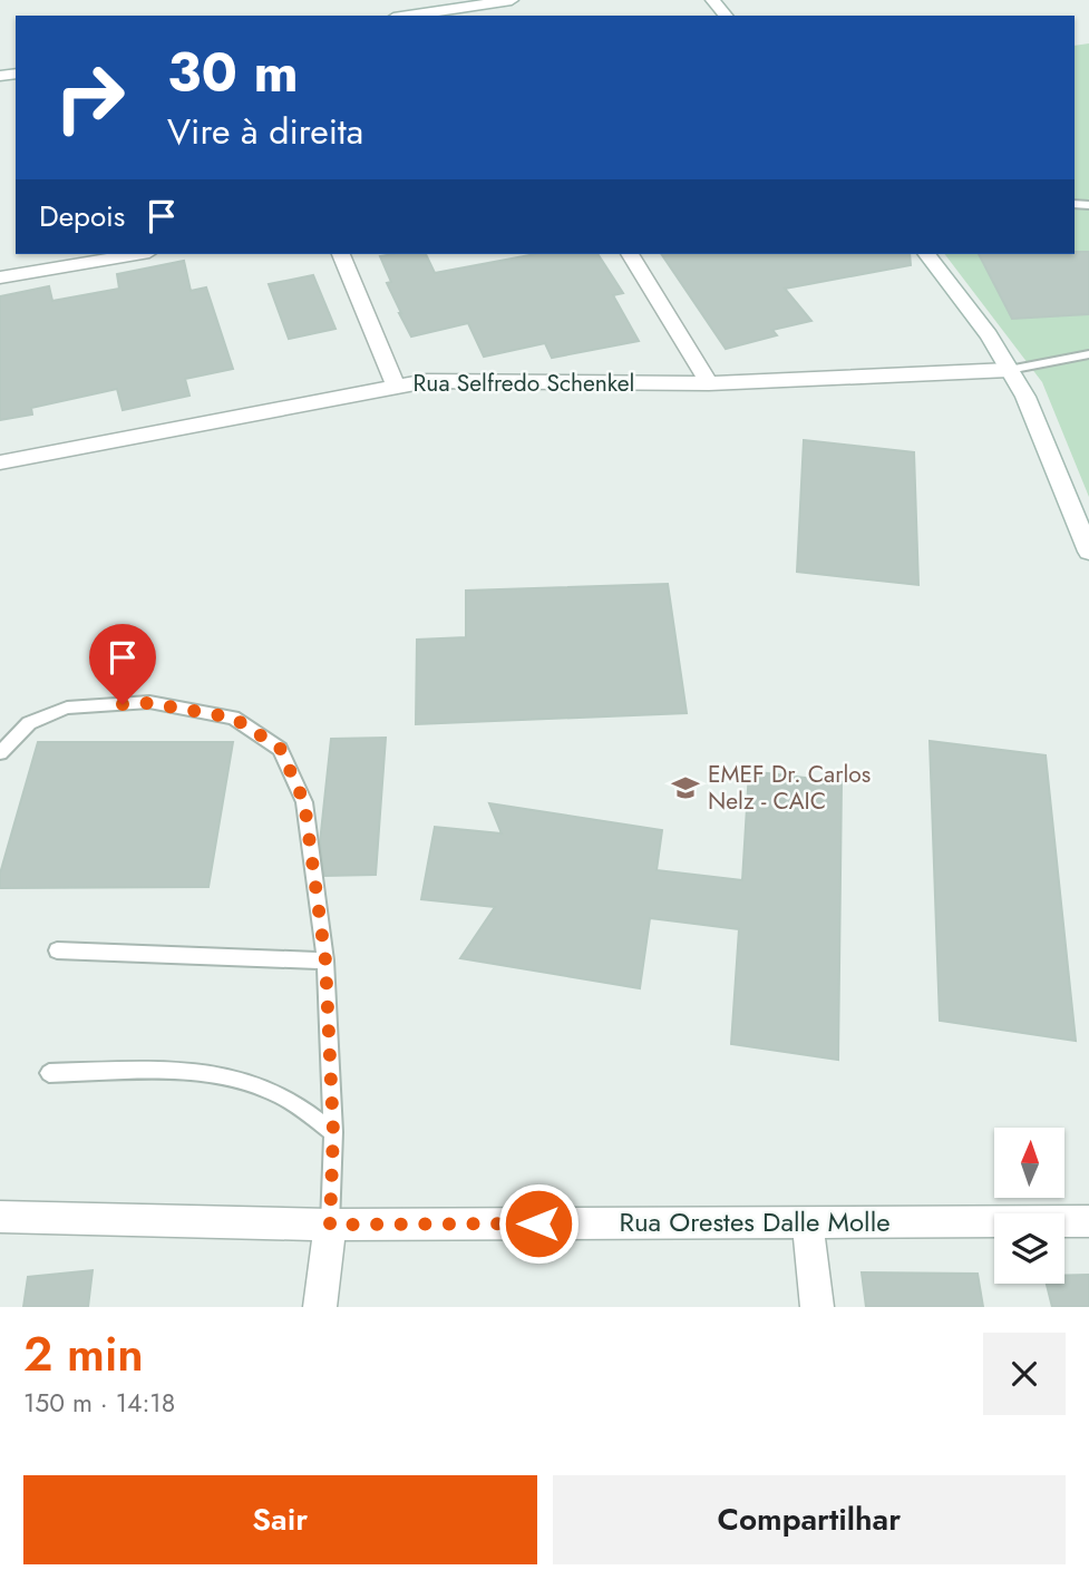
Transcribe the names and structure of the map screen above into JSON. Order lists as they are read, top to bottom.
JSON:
{
  "streets": {
    "street": ["Rua Selfredo Schenkel", "Rua Orestes Dalle Molle"]
  },
  "places": {
    "school or university": ["EMEF Dr. Carlos Nelz - CAIC"]
  },
  "north": "top",
  "page": {
    "turn": ["30 m", "Vire à direita"],
    "then": "Depois",
    "heading": ["2 min", "150 m · 14:18"],
    "buttons": ["Sair", "Compartilhar"]
  }
}
